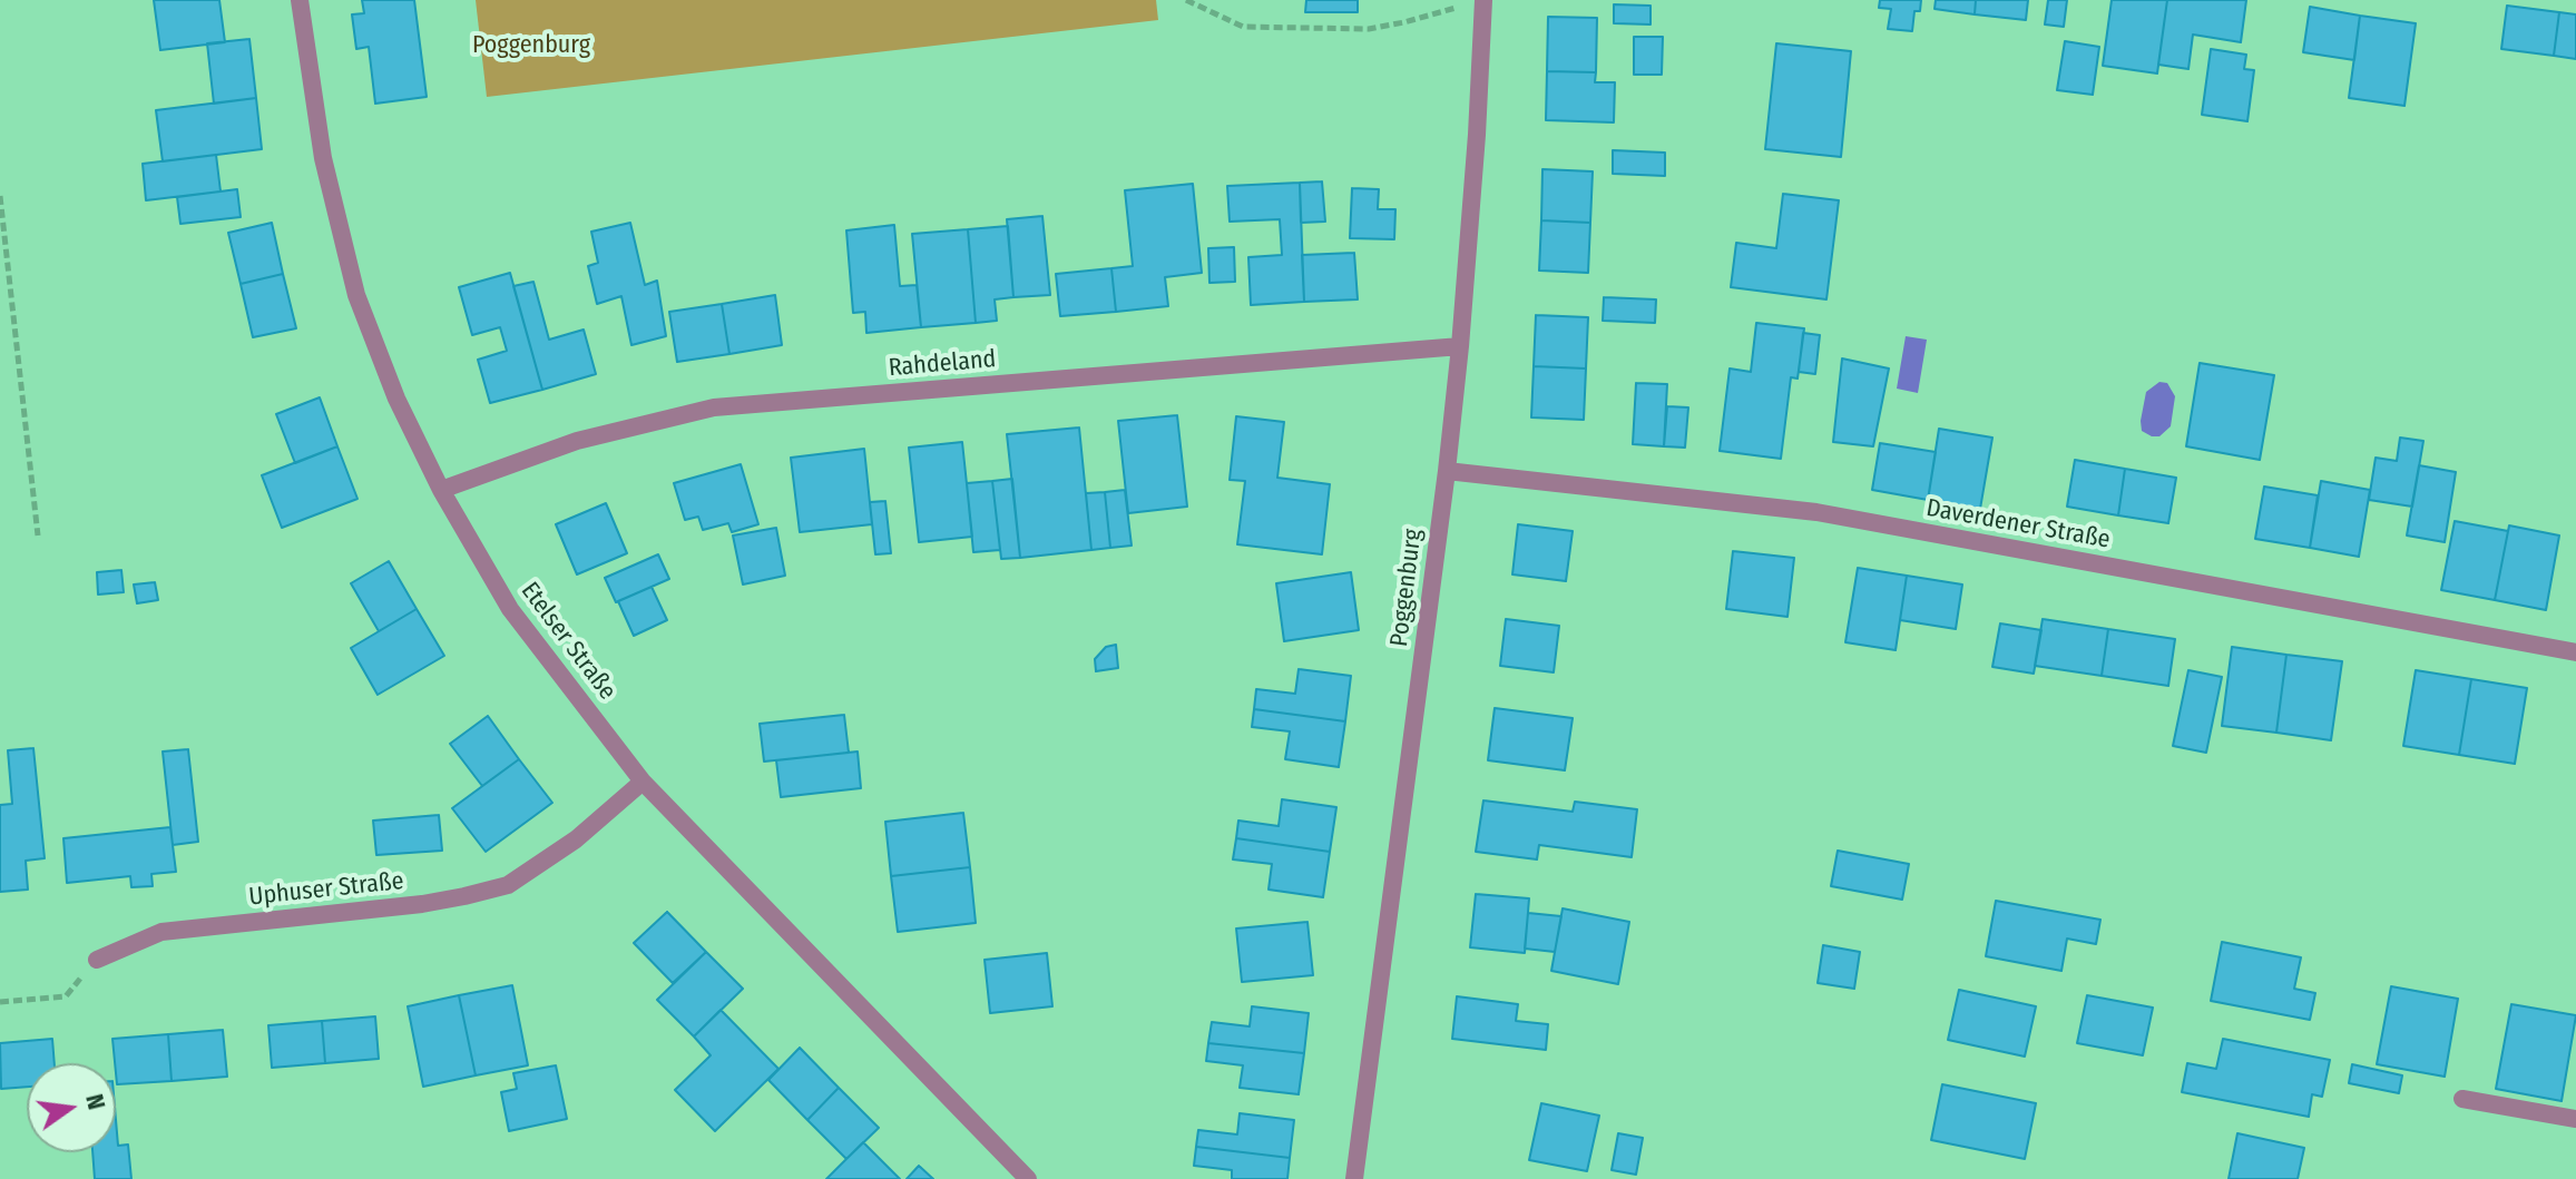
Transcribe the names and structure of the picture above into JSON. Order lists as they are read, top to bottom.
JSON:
{
  "streets": {
    "street": [
      "Rahdeland",
      "Daverdener Straße",
      "Poggenburg",
      "Etelser Straße",
      "Uphuser Straße"
    ]
  },
  "crossings": [
    ["Rahdeland", "Poggenburg"],
    ["Rahdeland", "Etelser Straße"],
    ["Daverdener Straße", "Poggenburg"],
    ["Etelser Straße", "Uphuser Straße"]
  ],
  "parks": ["Poggenburg"],
  "north": "right"
}
